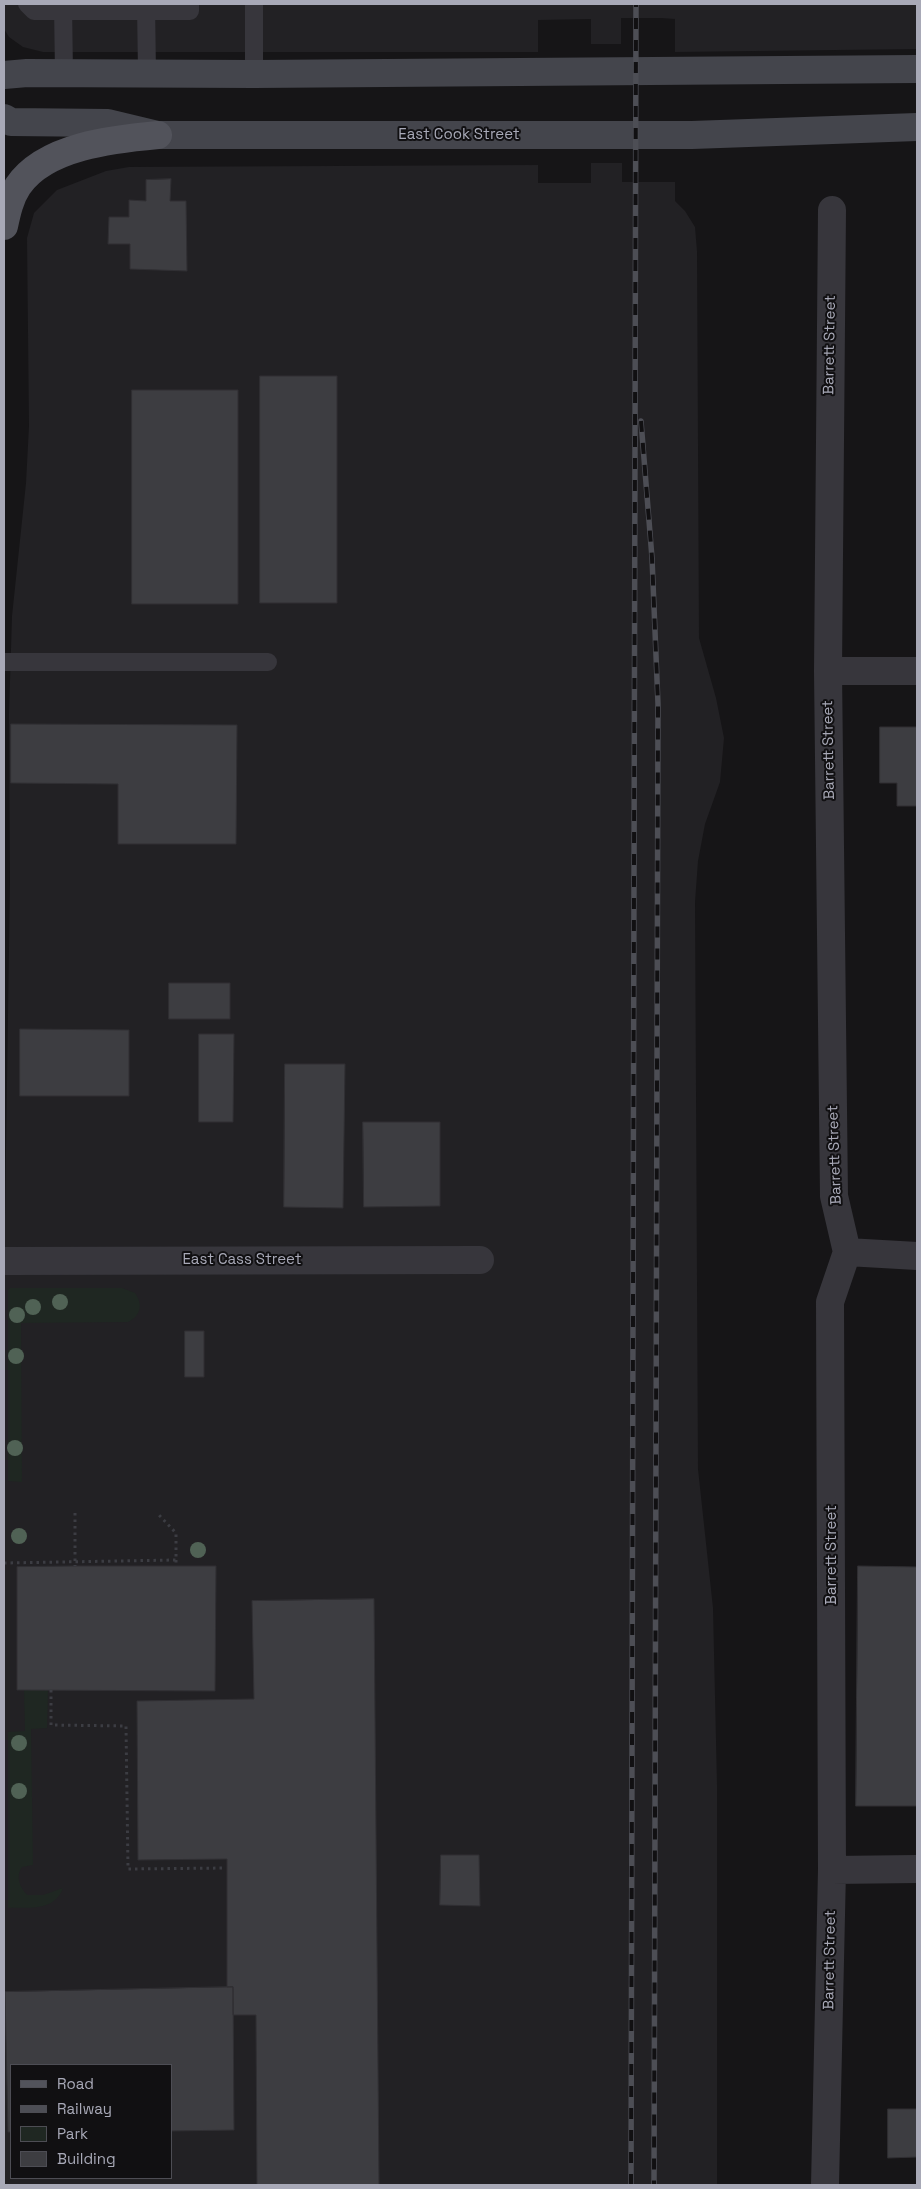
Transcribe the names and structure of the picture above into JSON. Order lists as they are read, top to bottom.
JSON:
{
  "streets": {
    "street": ["East Cook Street", "Barrett Street", "East Cass Street"]
  },
  "legend": [
    "Road",
    "Railway",
    "Park",
    "Building"
  ]
}
